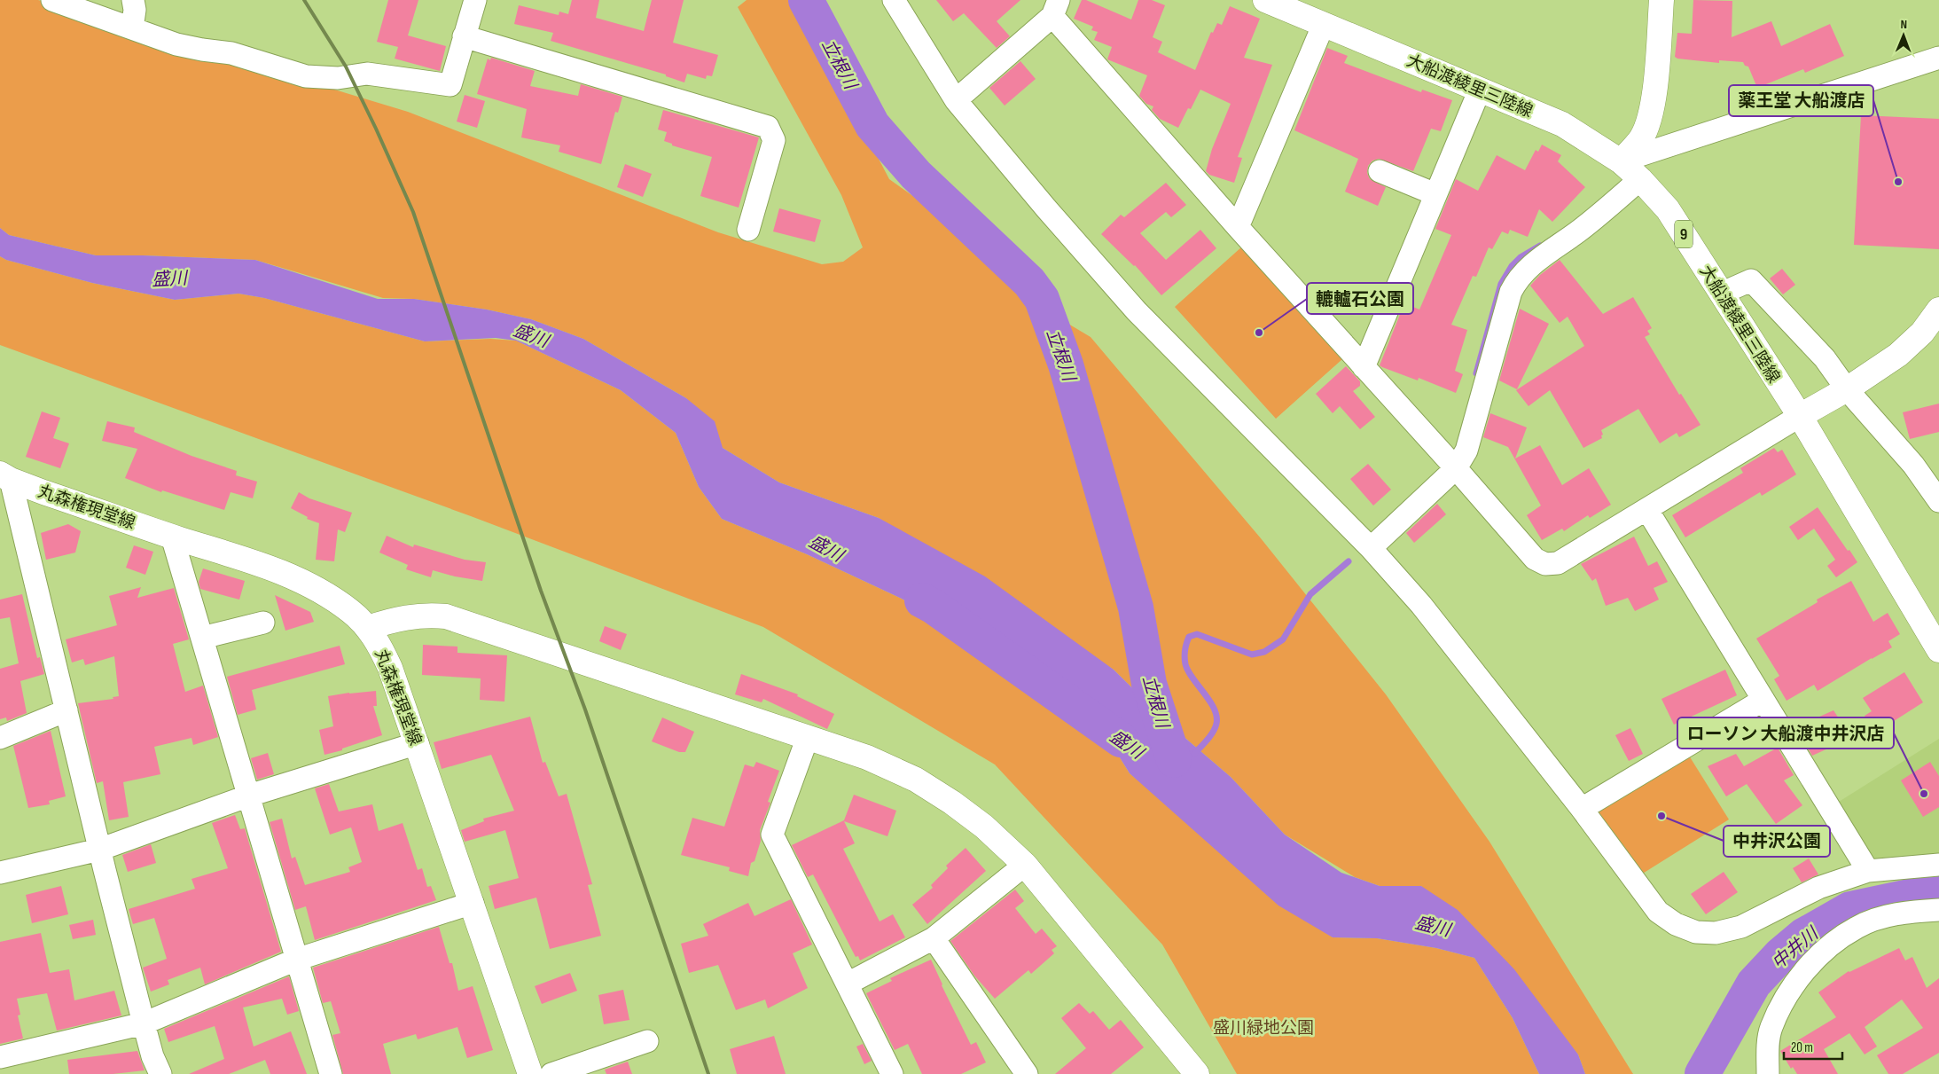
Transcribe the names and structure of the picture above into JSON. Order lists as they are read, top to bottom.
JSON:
{
  "streets": {
    "main road": ["大船渡綾里三陸線", "9", "丸森権現堂線"]
  },
  "water": ["立根川", "盛川", "中井川"],
  "parks": ["盛川緑地公園"],
  "places": [
    "薬王堂 大船渡店",
    "轆轤石公園",
    "ローソン 大船渡中井沢店",
    "中井沢公園"
  ],
  "scale_bar": "20 m",
  "north": "top"
}
